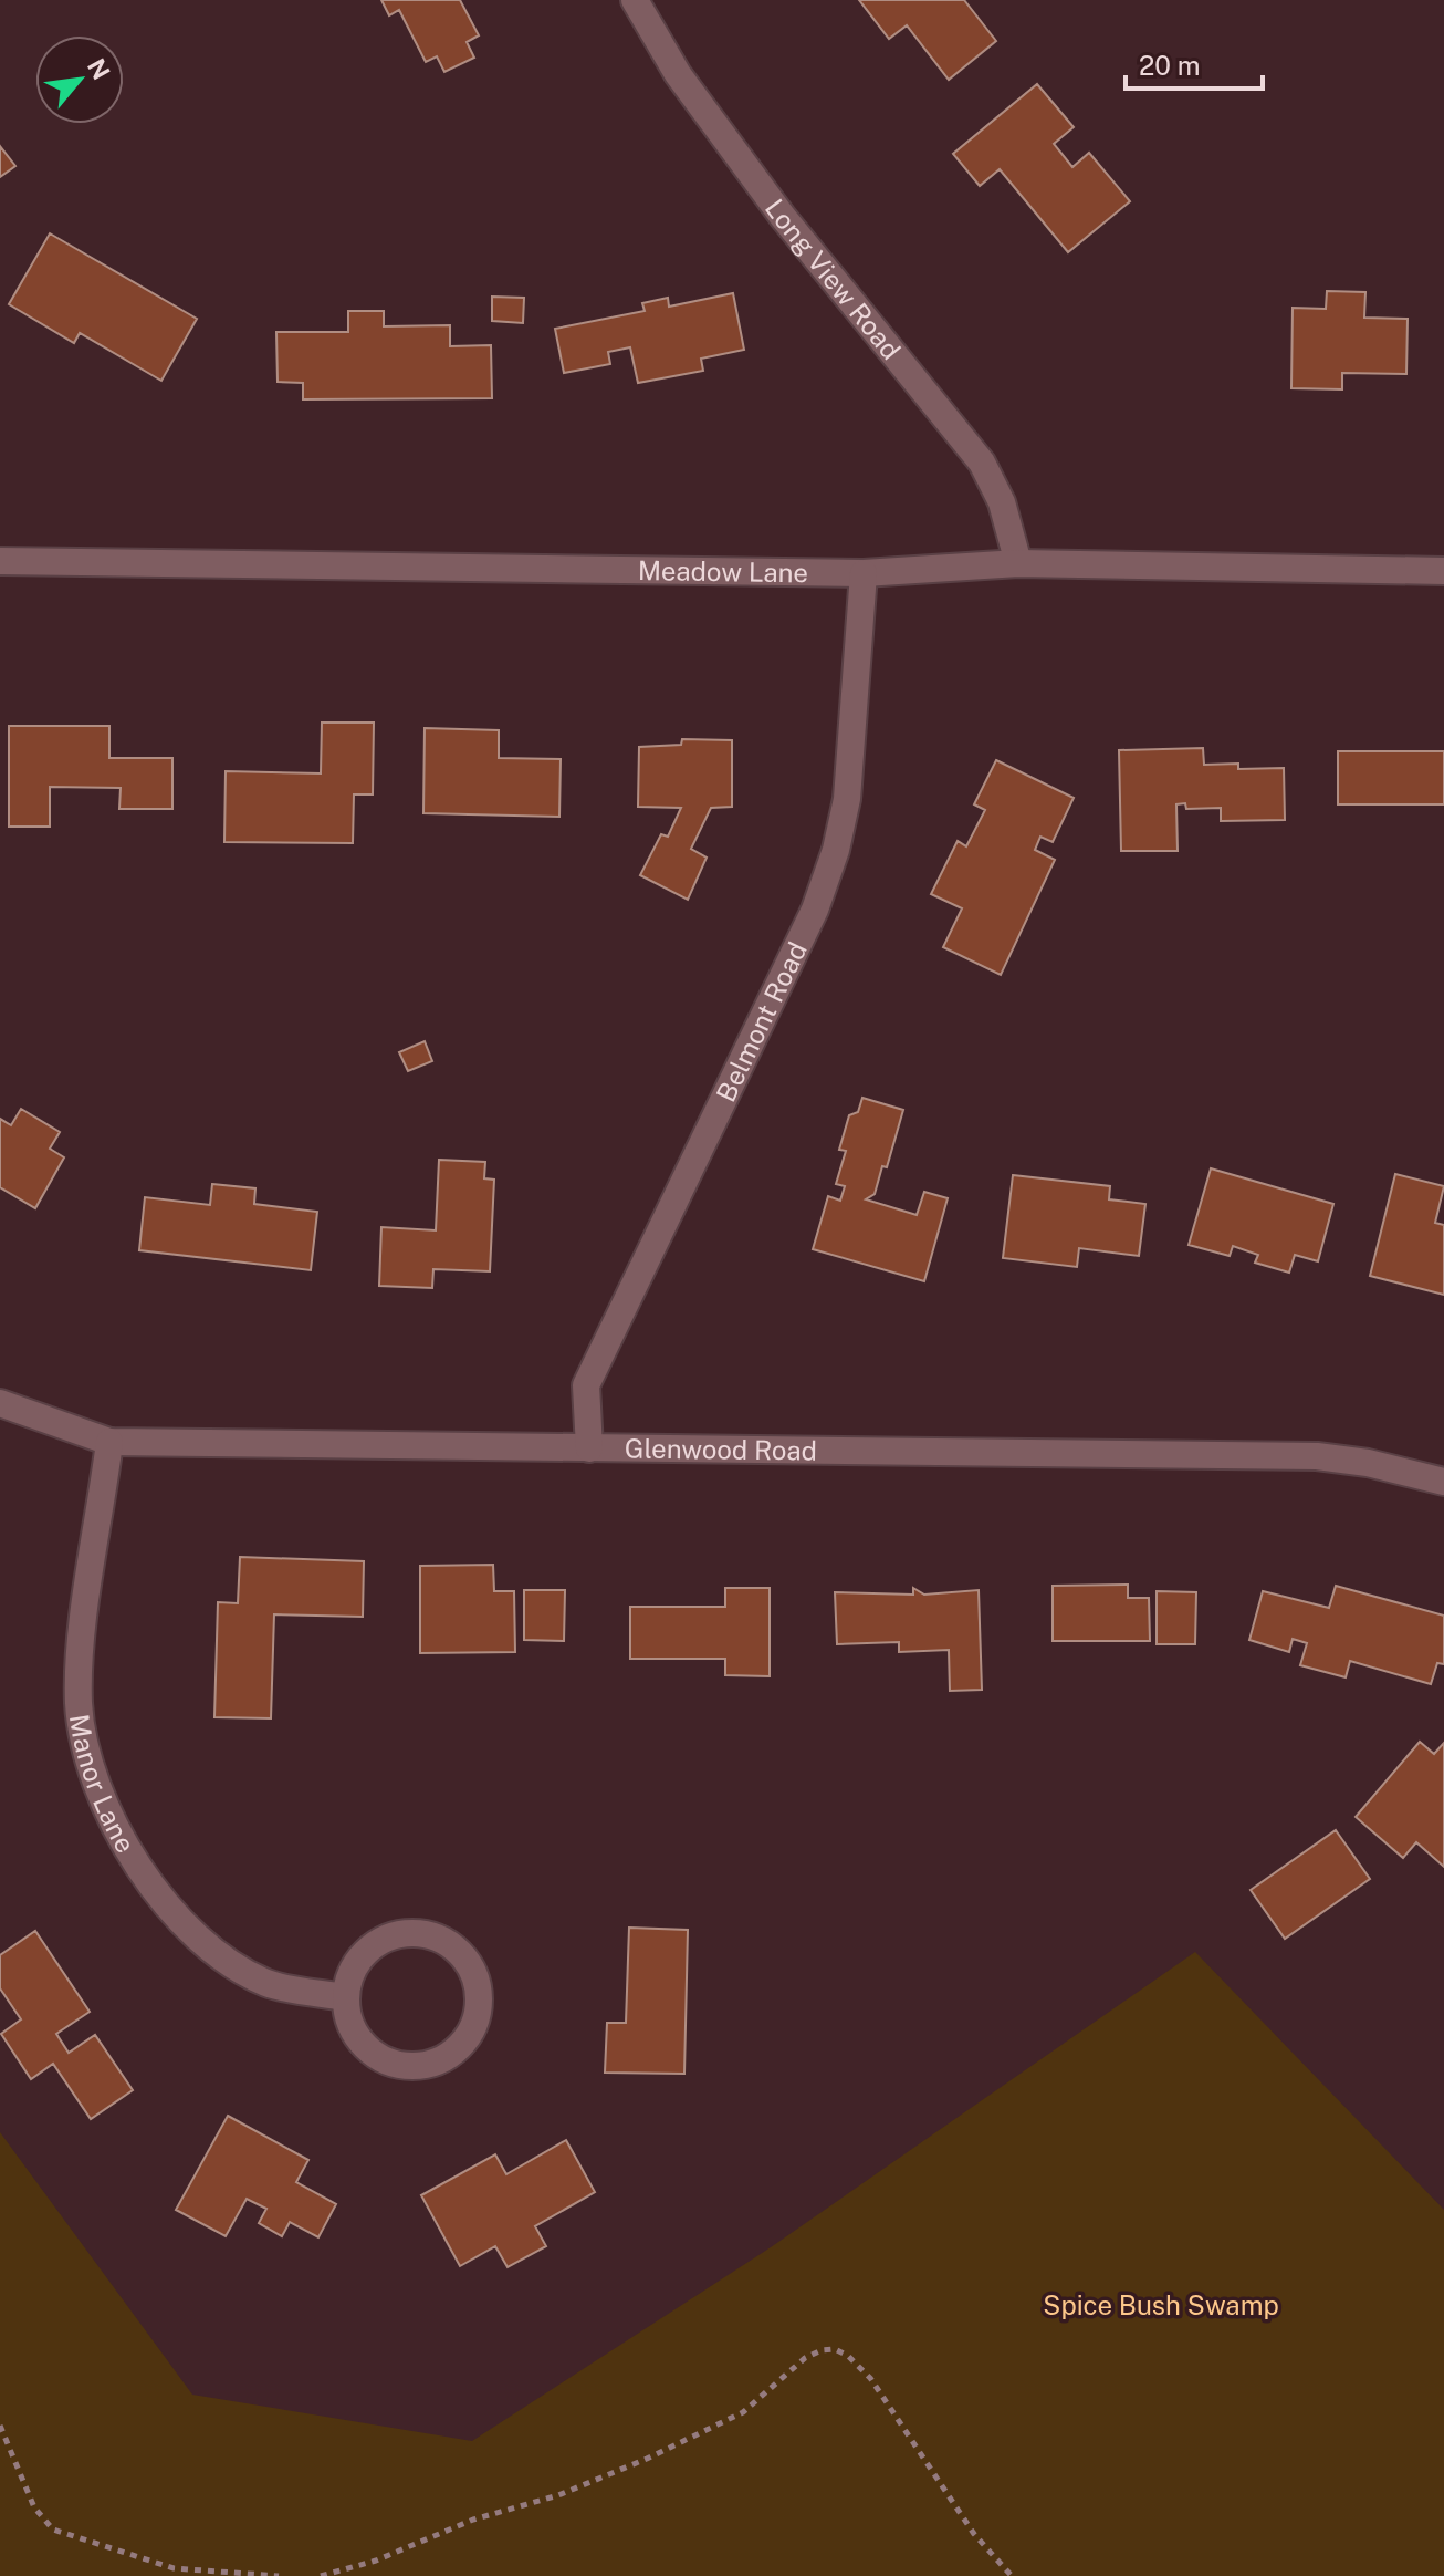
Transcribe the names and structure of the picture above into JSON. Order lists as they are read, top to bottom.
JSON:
{
  "streets": {
    "street": [
      "Long View Road",
      "Meadow Lane",
      "Belmont Road",
      "Glenwood Road",
      "Manor Lane"
    ]
  },
  "crossings": [
    ["Long View Road", "Meadow Lane"],
    ["Meadow Lane", "Belmont Road"],
    ["Belmont Road", "Glenwood Road"],
    ["Glenwood Road", "Manor Lane"]
  ],
  "parks": ["Spice Bush Swamp"],
  "scale_bar": "20 m",
  "north": "top right"
}
